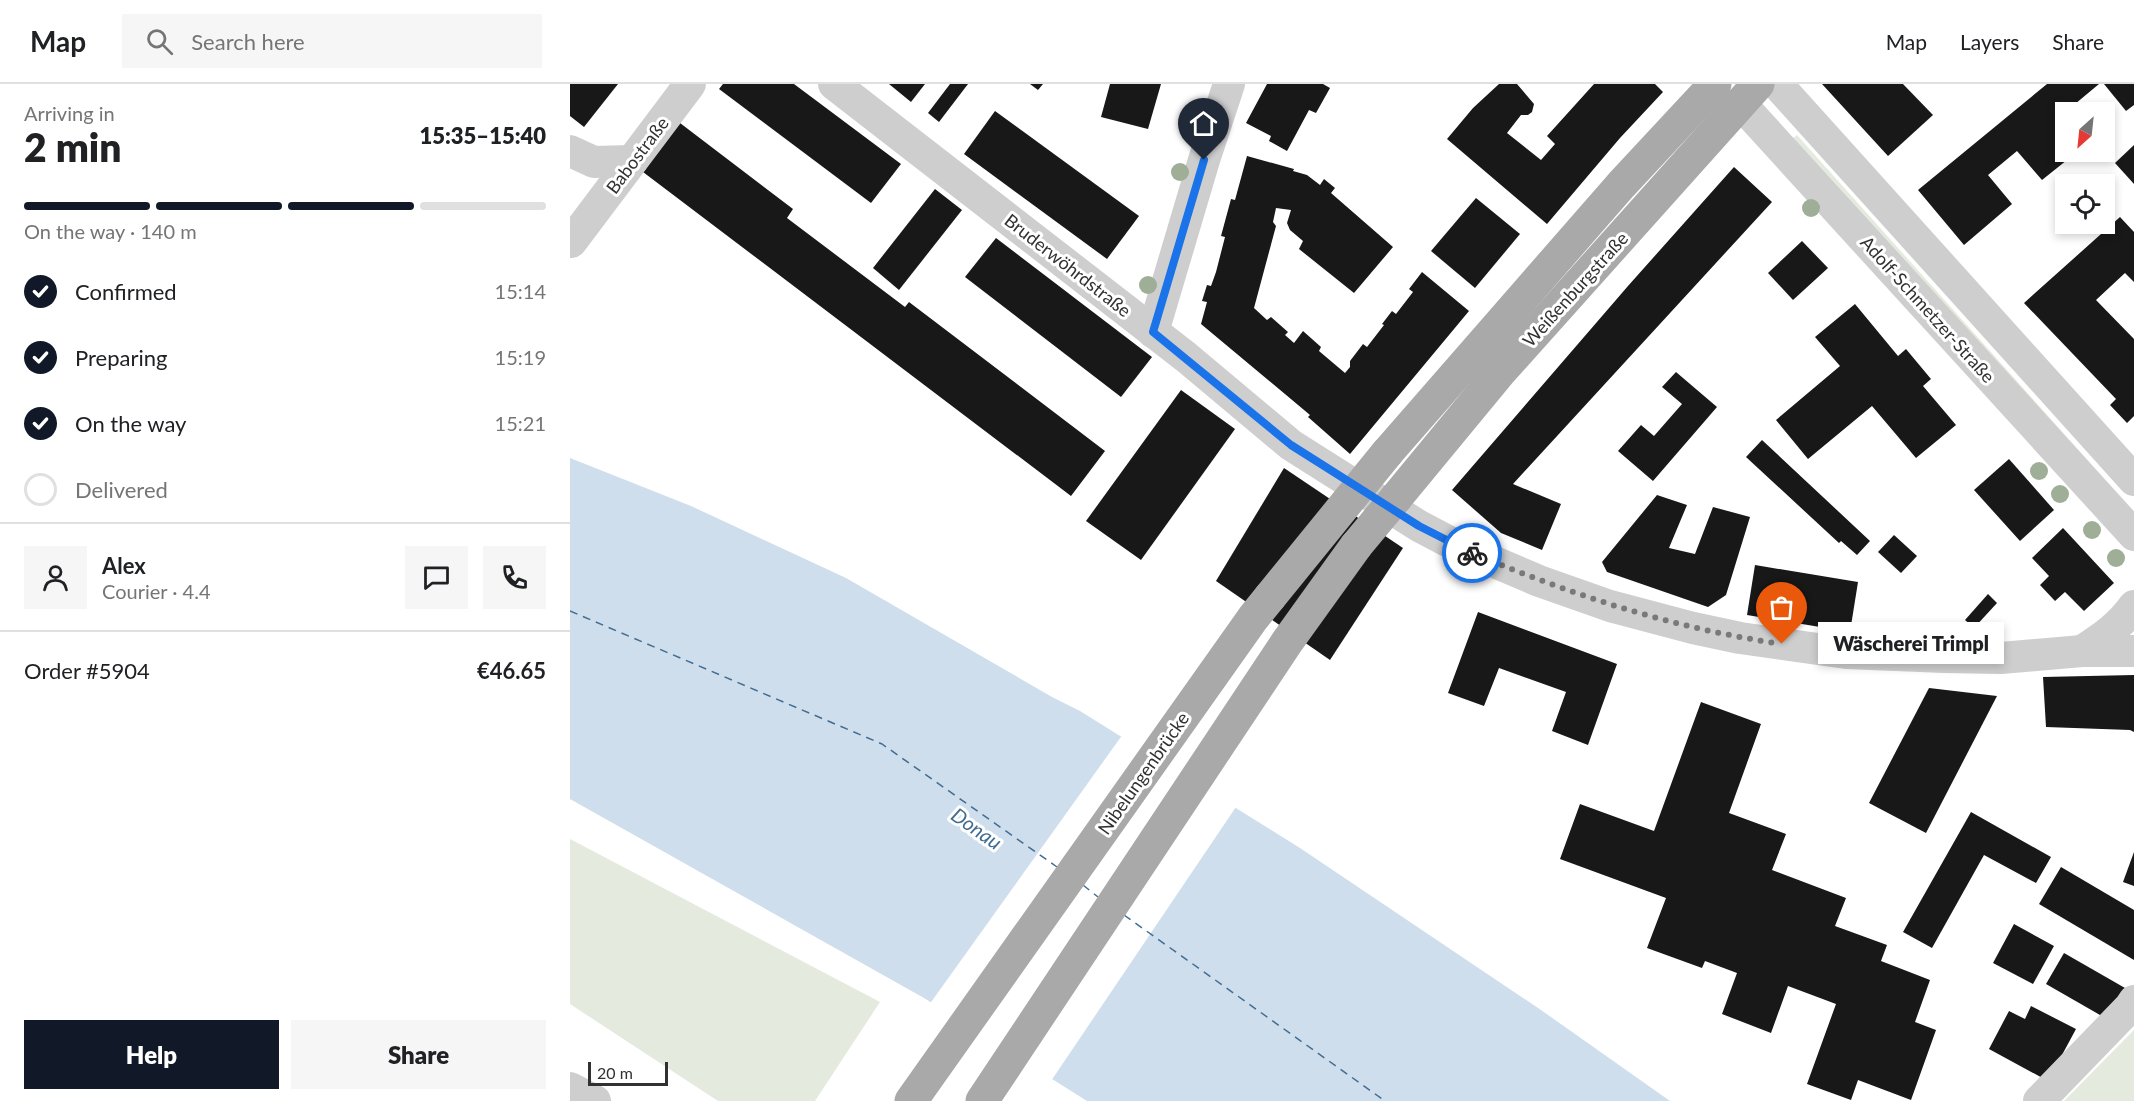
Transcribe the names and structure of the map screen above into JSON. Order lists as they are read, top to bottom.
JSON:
{
  "streets": {
    "main road": ["Weißenburgstraße", "Nibelungenbrücke"],
    "street": ["Babostraße", "Bruderwöhrdstraße", "Adolf-Schmetzer-Straße"]
  },
  "crossings": [
    ["Weißenburgstraße", "Adolf-Schmetzer-Straße"],
    ["Weißenburgstraße", "Nibelungenbrücke"]
  ],
  "water": ["Donau"],
  "places": ["Wäscherei Trimpl"],
  "scale_bar": "20 m",
  "north": "bottom left",
  "page": {
    "header": "Map",
    "search": "Search here",
    "nav": ["Map", "Layers", "Share"],
    "heading": ["2 min", "Arriving in", "15:35–15:40"],
    "panel": [
      "Alex",
      "Courier · 4.4",
      "Order #5904",
      "€46.65"
    ],
    "bar": "On the way · 140 m",
    "list": [
      ["Confirmed", "15:14"],
      ["Preparing", "15:19"],
      ["On the way", "15:21"],
      "Delivered"
    ],
    "bubble": "Wäscherei Trimpl",
    "buttons": ["Help", "Share"],
    "scale": "20 m"
  }
}
